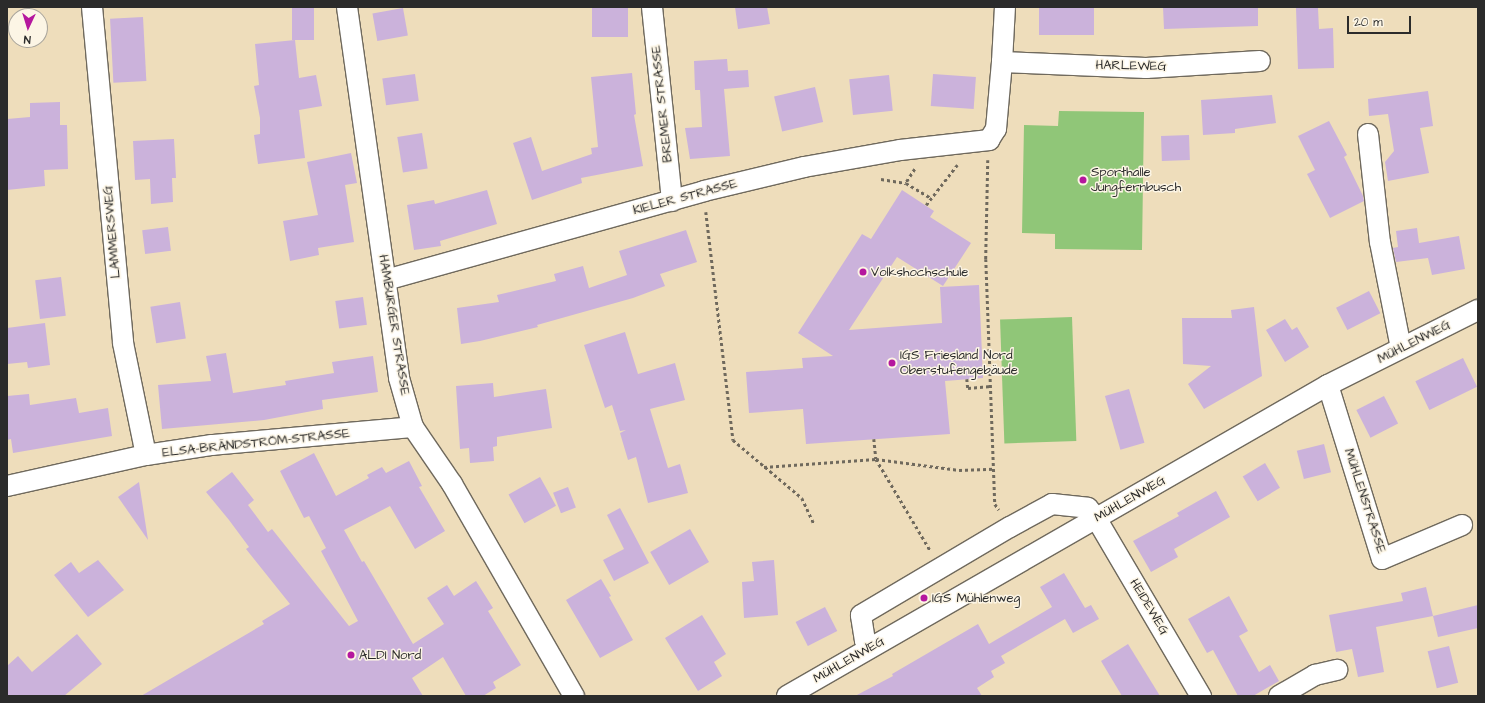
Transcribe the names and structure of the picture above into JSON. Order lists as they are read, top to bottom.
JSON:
{
  "streets": {
    "street": [
      "HARLEWEG",
      "BREMER STRASSE",
      "KIELER STRASSE",
      "LAMMERSWEG",
      "HAMBURGER STRASSE",
      "MÜHLENWEG",
      "ELSA-BRÄNDSTRÖM-STRASSE",
      "MÜHLENSTRASSE",
      "HEIDEWEG"
    ]
  },
  "crossings": [
    ["BREMER STRASSE", "KIELER STRASSE"],
    ["KIELER STRASSE", "HAMBURGER STRASSE"],
    ["LAMMERSWEG", "ELSA-BRÄNDSTRÖM-STRASSE"],
    ["HAMBURGER STRASSE", "ELSA-BRÄNDSTRÖM-STRASSE"],
    ["MÜHLENWEG", "MÜHLENSTRASSE"],
    ["MÜHLENWEG", "HEIDEWEG"]
  ],
  "places": [
    "Sporthalle Jungfernbusch",
    "Volkshochschule",
    "IGS Friesland Nord Oberstufengebäude",
    "IGS Mühlenweg",
    "ALDI Nord"
  ],
  "scale_bar": "20 m",
  "north": "bottom"
}
